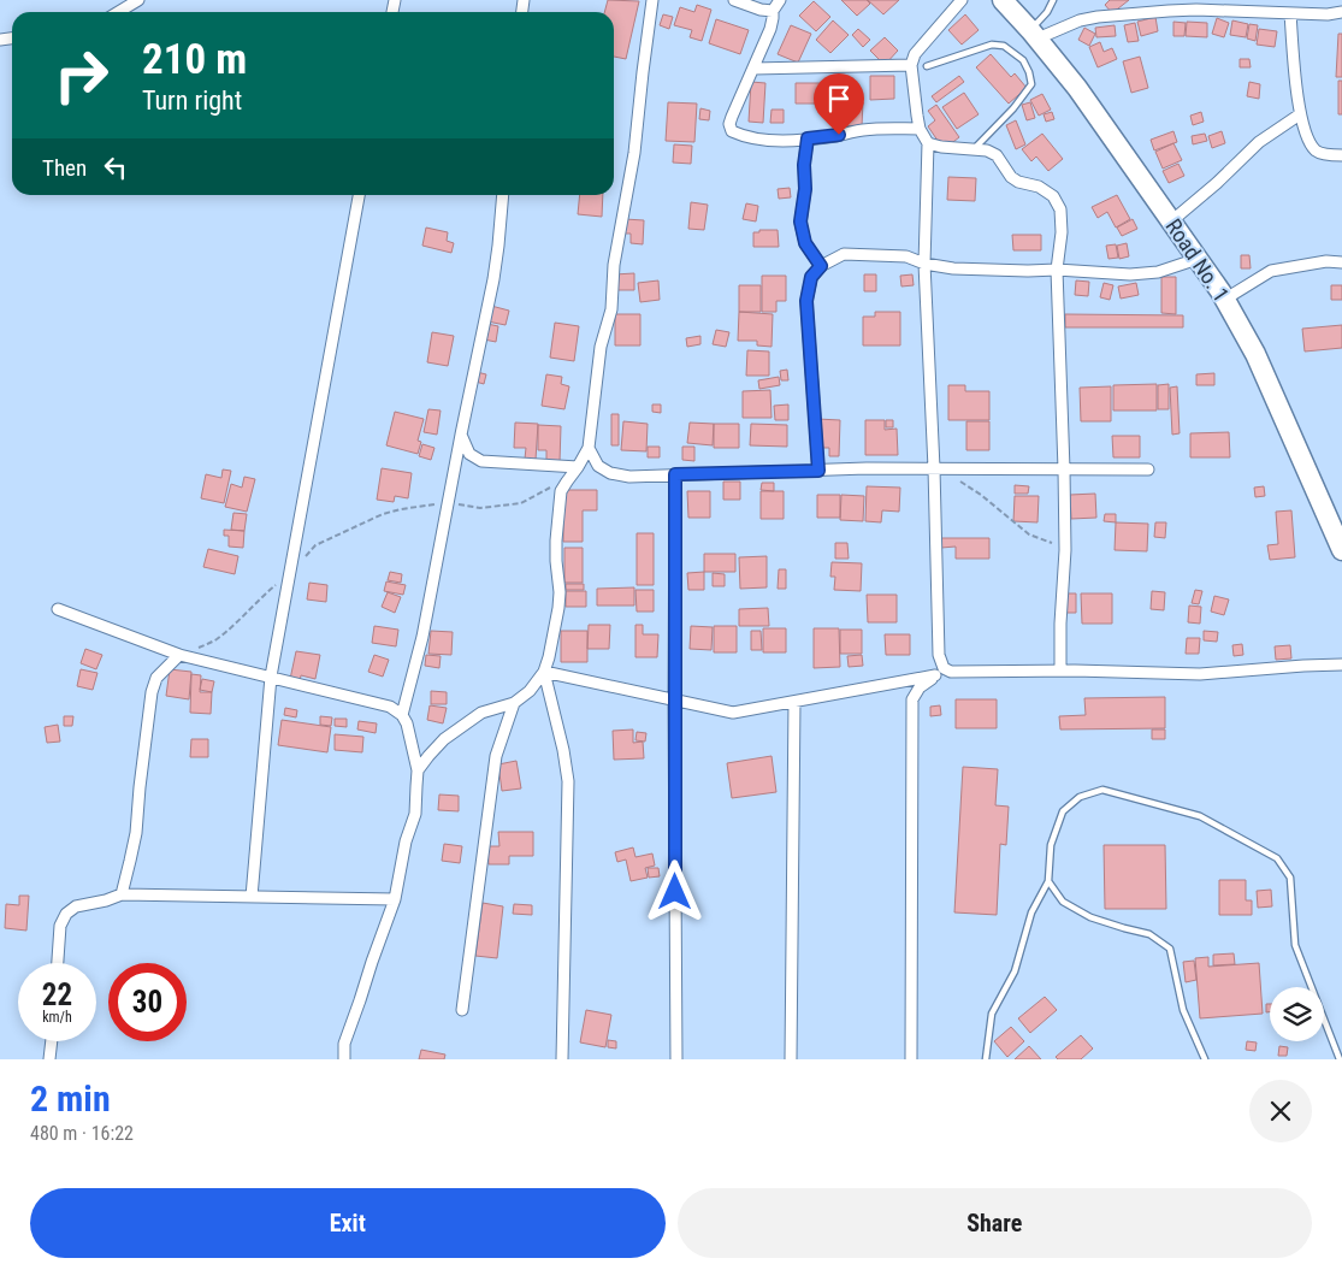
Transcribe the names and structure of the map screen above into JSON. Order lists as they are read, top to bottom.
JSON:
{
  "streets": {
    "highway": ["Road No. 1"]
  },
  "page": {
    "turn": ["210 m", "Turn right"],
    "then": "Then",
    "speed": "22 km/h",
    "limit": "30",
    "heading": ["2 min", "480 m · 16:22"],
    "buttons": ["Exit", "Share"]
  }
}
